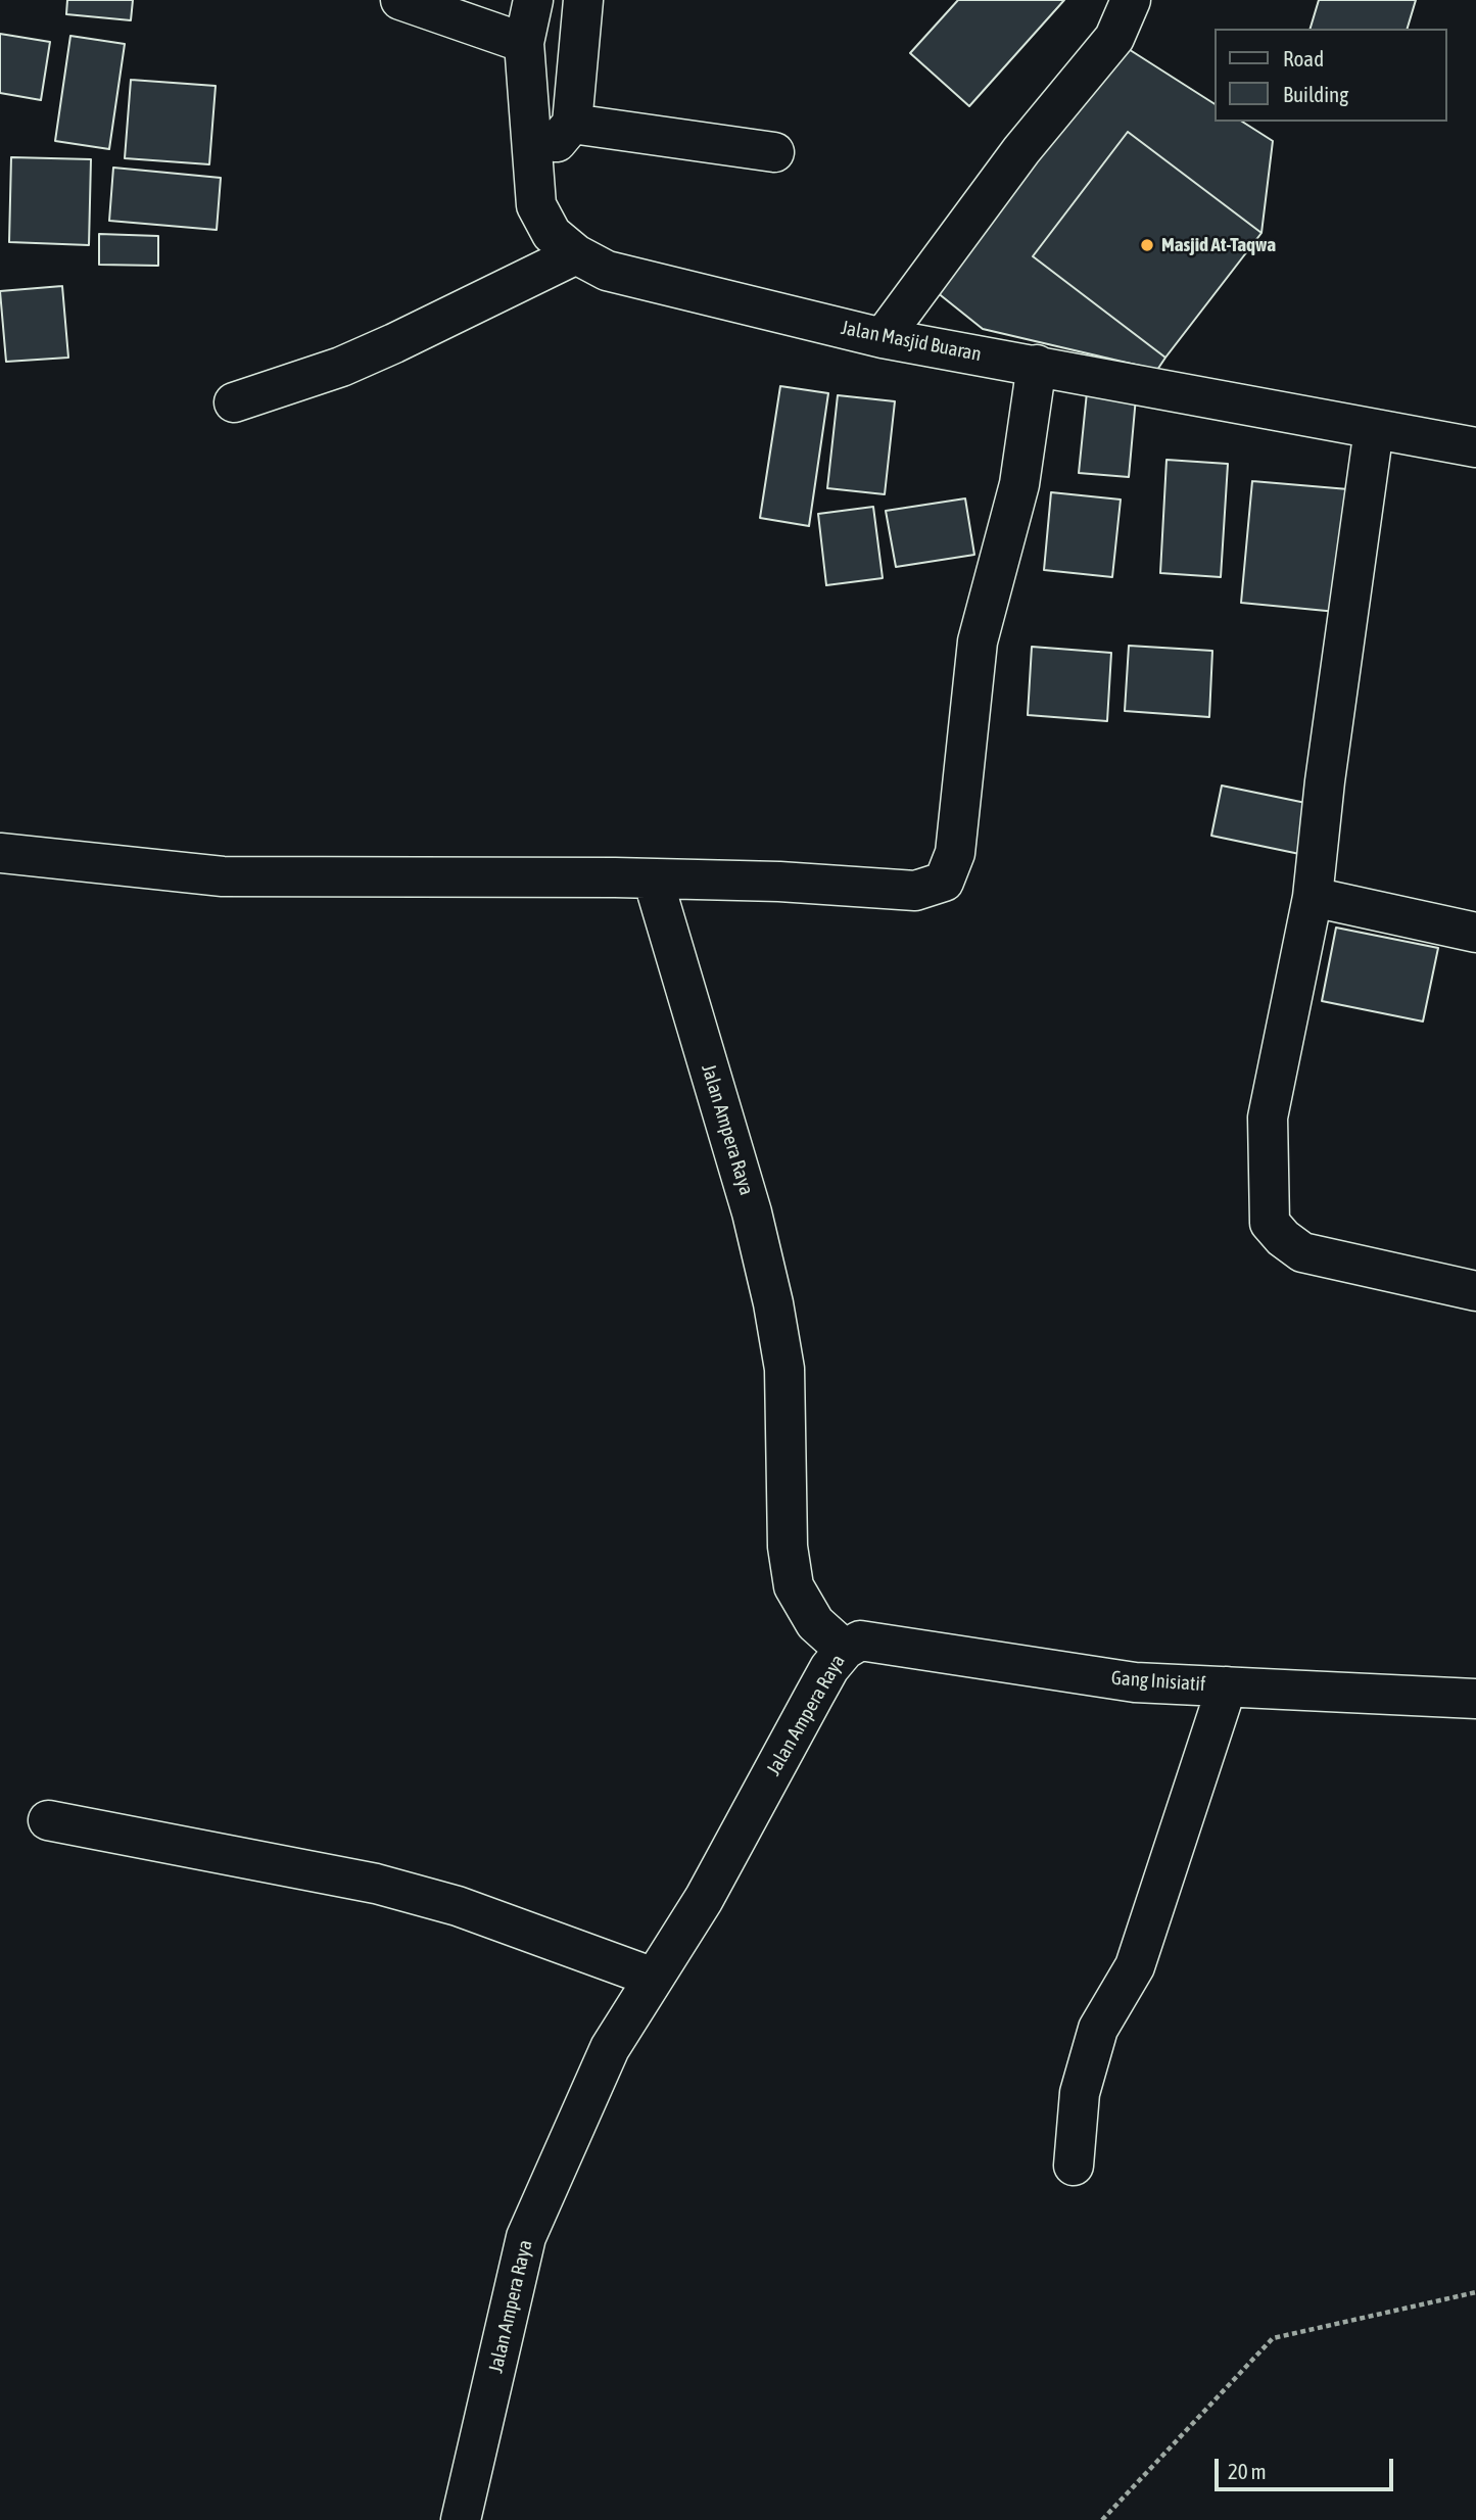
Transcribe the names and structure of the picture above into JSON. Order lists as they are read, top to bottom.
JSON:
{
  "streets": {
    "street": ["Jalan Masjid Buaran", "Jalan Ampera Raya", "Gang Inisiatif"]
  },
  "crossings": [
    ["Jalan Ampera Raya", "Gang Inisiatif"]
  ],
  "places": ["Masjid At-Taqwa"],
  "legend": ["Road", "Building"],
  "scale_bar": "20 m"
}
